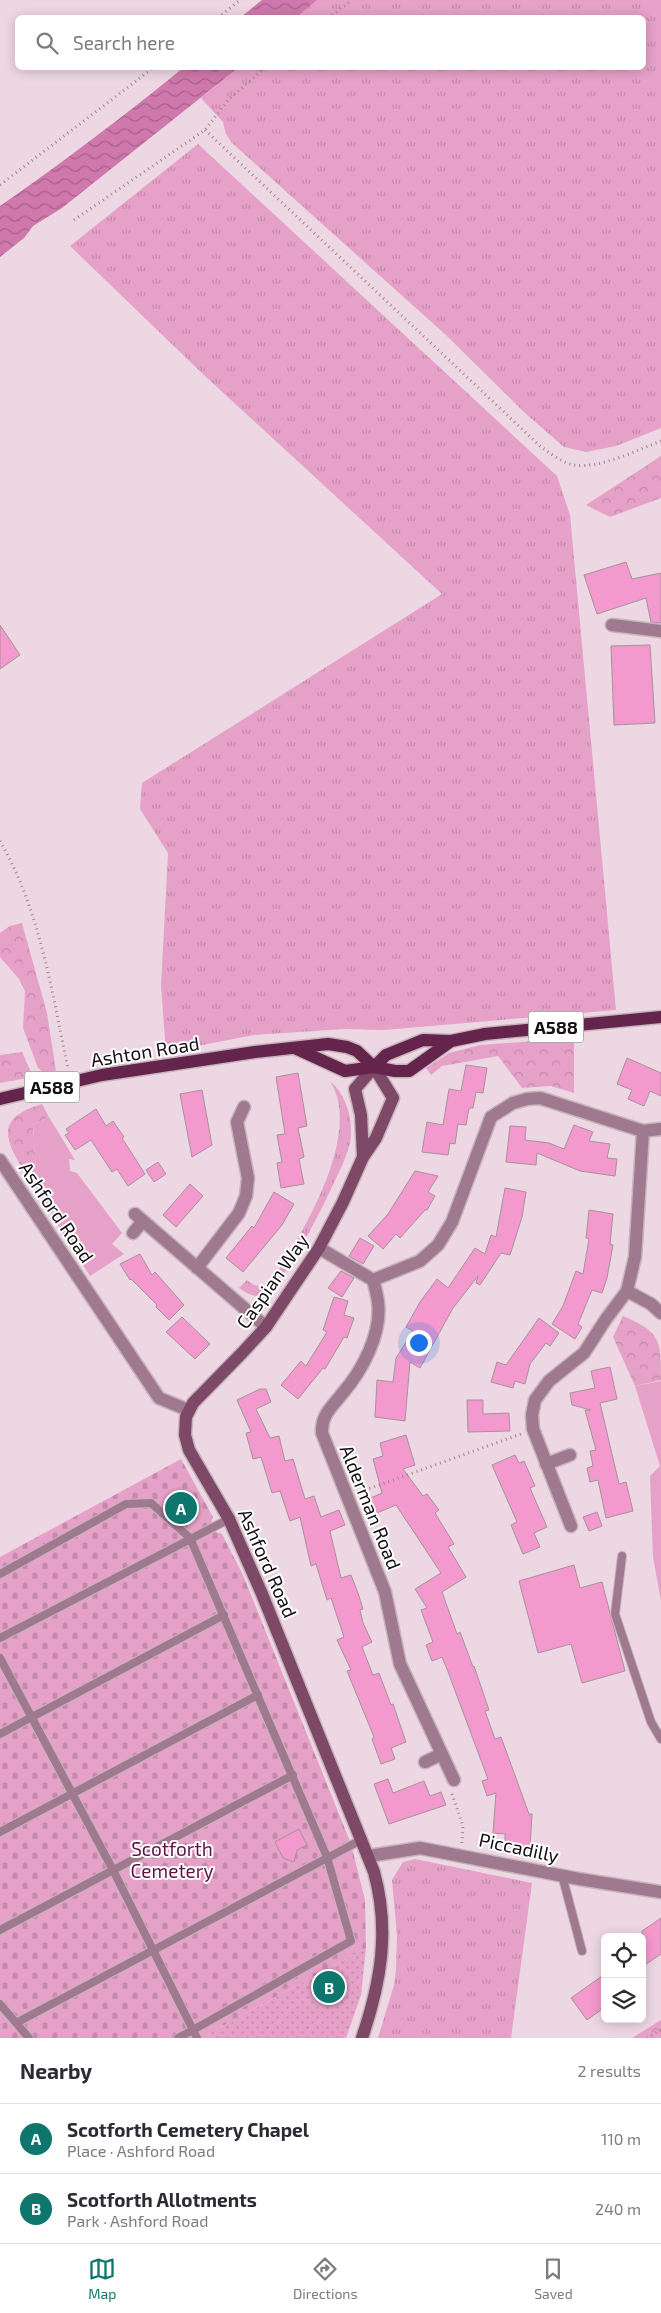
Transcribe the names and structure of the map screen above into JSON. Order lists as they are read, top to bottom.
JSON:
{
  "streets": {
    "main road": ["A588", "Ashton Road"],
    "street": [
      "Ashford Road",
      "Caspian Way",
      "Alderman Road",
      "Piccadilly"
    ]
  },
  "crossings": [
    ["Ashton Road", "Caspian Way"],
    ["Ashford Road", "Caspian Way"],
    ["Ashford Road", "Piccadilly"]
  ],
  "parks": ["Scotforth Cemetery"],
  "page": {
    "search": "Search here",
    "pins": ["A", "B"],
    "heading": ["Nearby", "2 results"],
    "list": [
      {
        "mark": "A",
        "name": "Scotforth Cemetery Chapel",
        "note": "Place · Ashford Road",
        "value": "110 m"
      },
      {
        "mark": "B",
        "name": "Scotforth Allotments",
        "note": "Park · Ashford Road",
        "value": "240 m"
      }
    ],
    "nav": ["Map", "Directions", "Saved"]
  }
}
